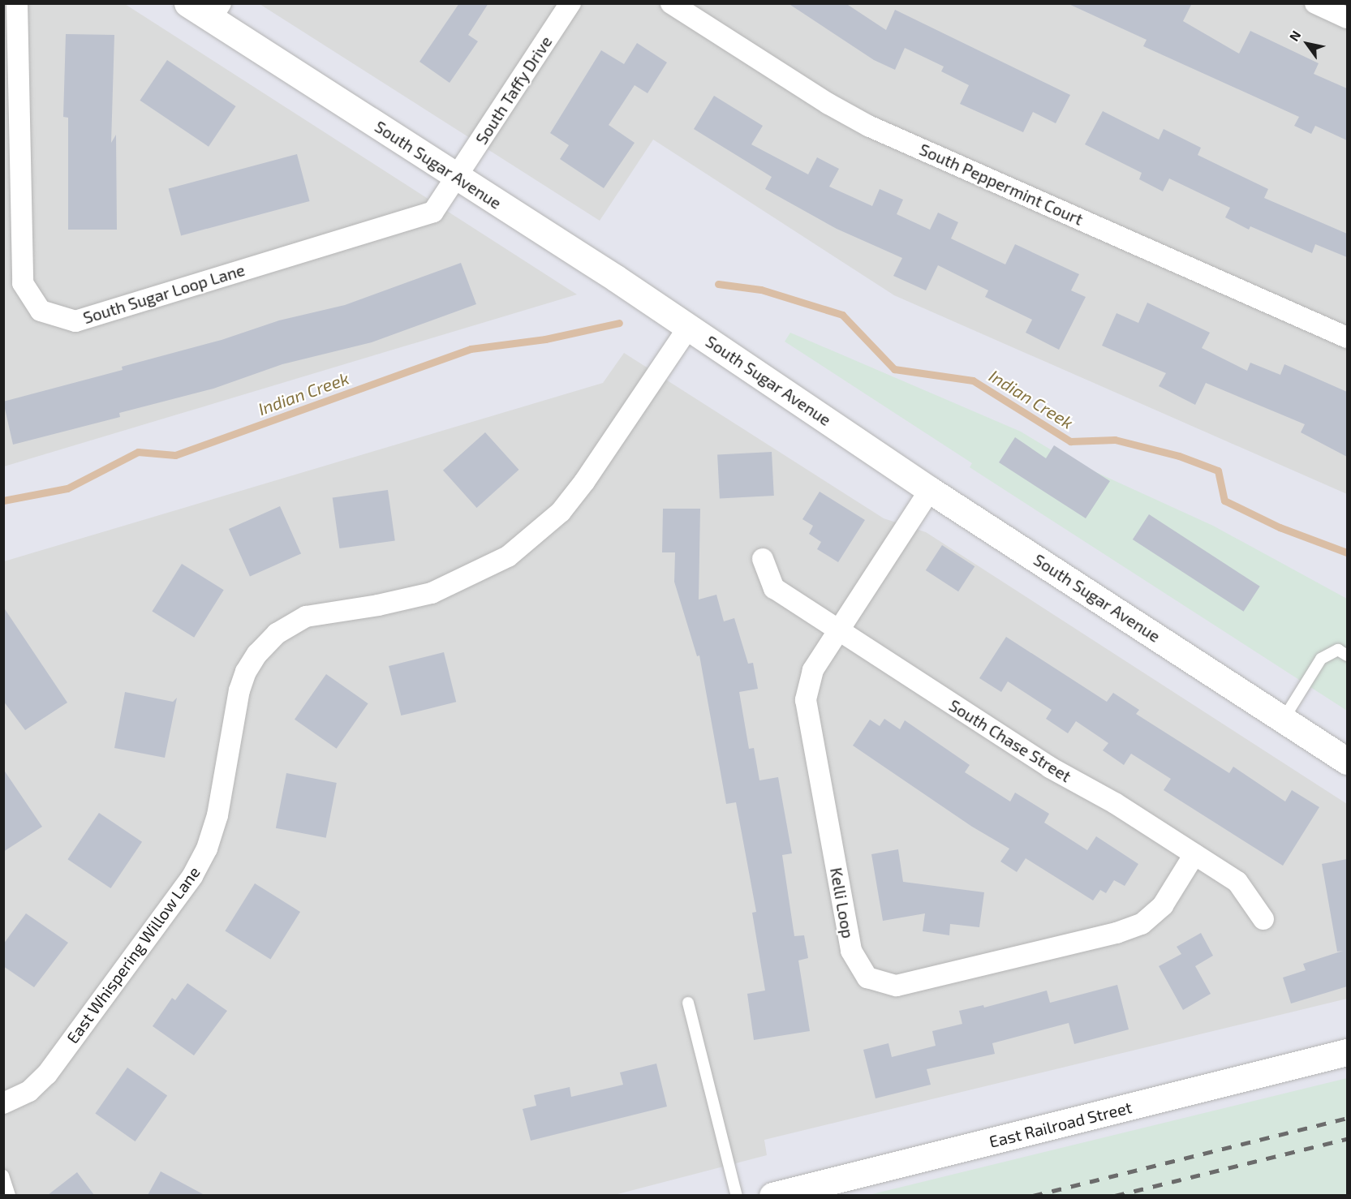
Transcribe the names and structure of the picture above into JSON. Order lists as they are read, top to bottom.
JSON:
{
  "streets": {
    "street": [
      "South Taffy Drive",
      "South Sugar Avenue",
      "South Peppermint Court",
      "South Sugar Loop Lane",
      "South Chase Street",
      "Kelli Loop",
      "East Whispering Willow Lane",
      "East Railroad Street"
    ]
  },
  "crossings": [
    ["South Taffy Drive", "South Sugar Avenue"],
    ["South Taffy Drive", "South Sugar Loop Lane"],
    ["South Sugar Avenue", "South Sugar Loop Lane"],
    ["South Sugar Avenue", "Kelli Loop"],
    ["South Sugar Avenue", "East Whispering Willow Lane"],
    ["South Chase Street", "Kelli Loop"]
  ],
  "water": ["Indian Creek"],
  "north": "top left"
}
